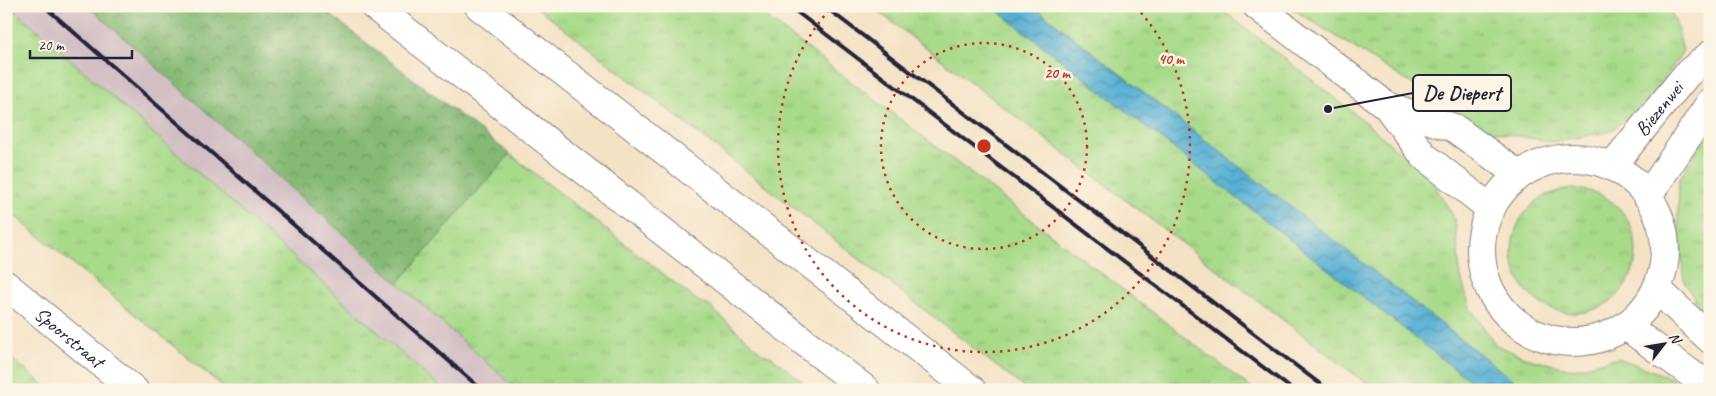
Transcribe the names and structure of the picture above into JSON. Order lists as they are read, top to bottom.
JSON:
{
  "streets": {
    "main road": ["Biezenwei", "Spoorstraat"]
  },
  "places": ["De Diepert"],
  "scale_bar": "20 m",
  "north": "top right",
  "rings": ["40 m", "20 m"]
}
